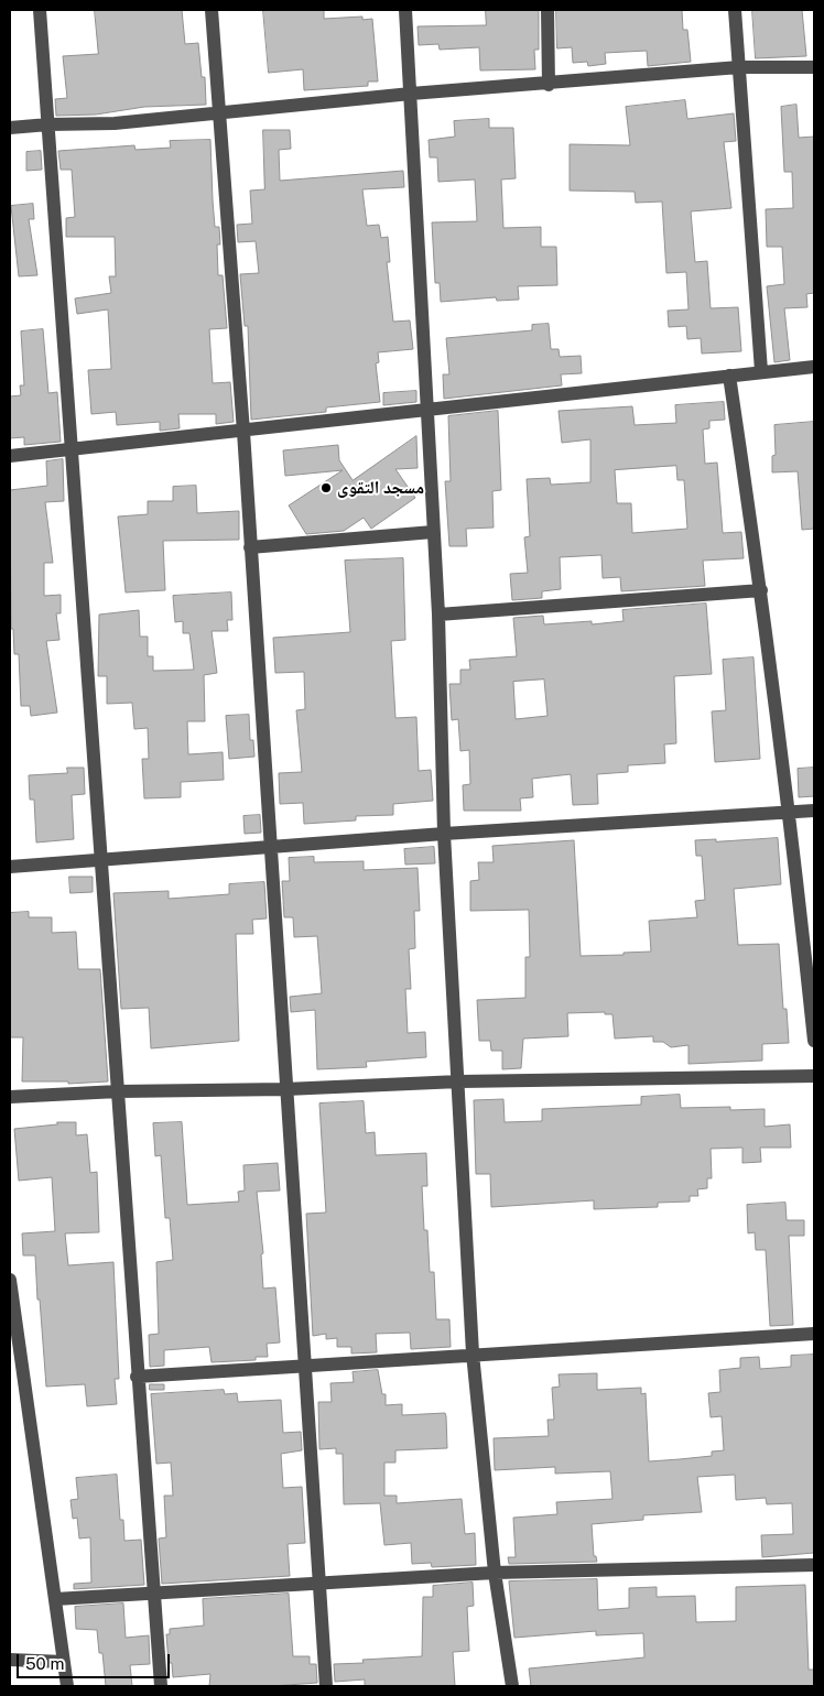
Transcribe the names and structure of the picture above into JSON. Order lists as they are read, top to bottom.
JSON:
{
  "places": ["مسجد التقوى"],
  "scale_bar": "50 m"
}
